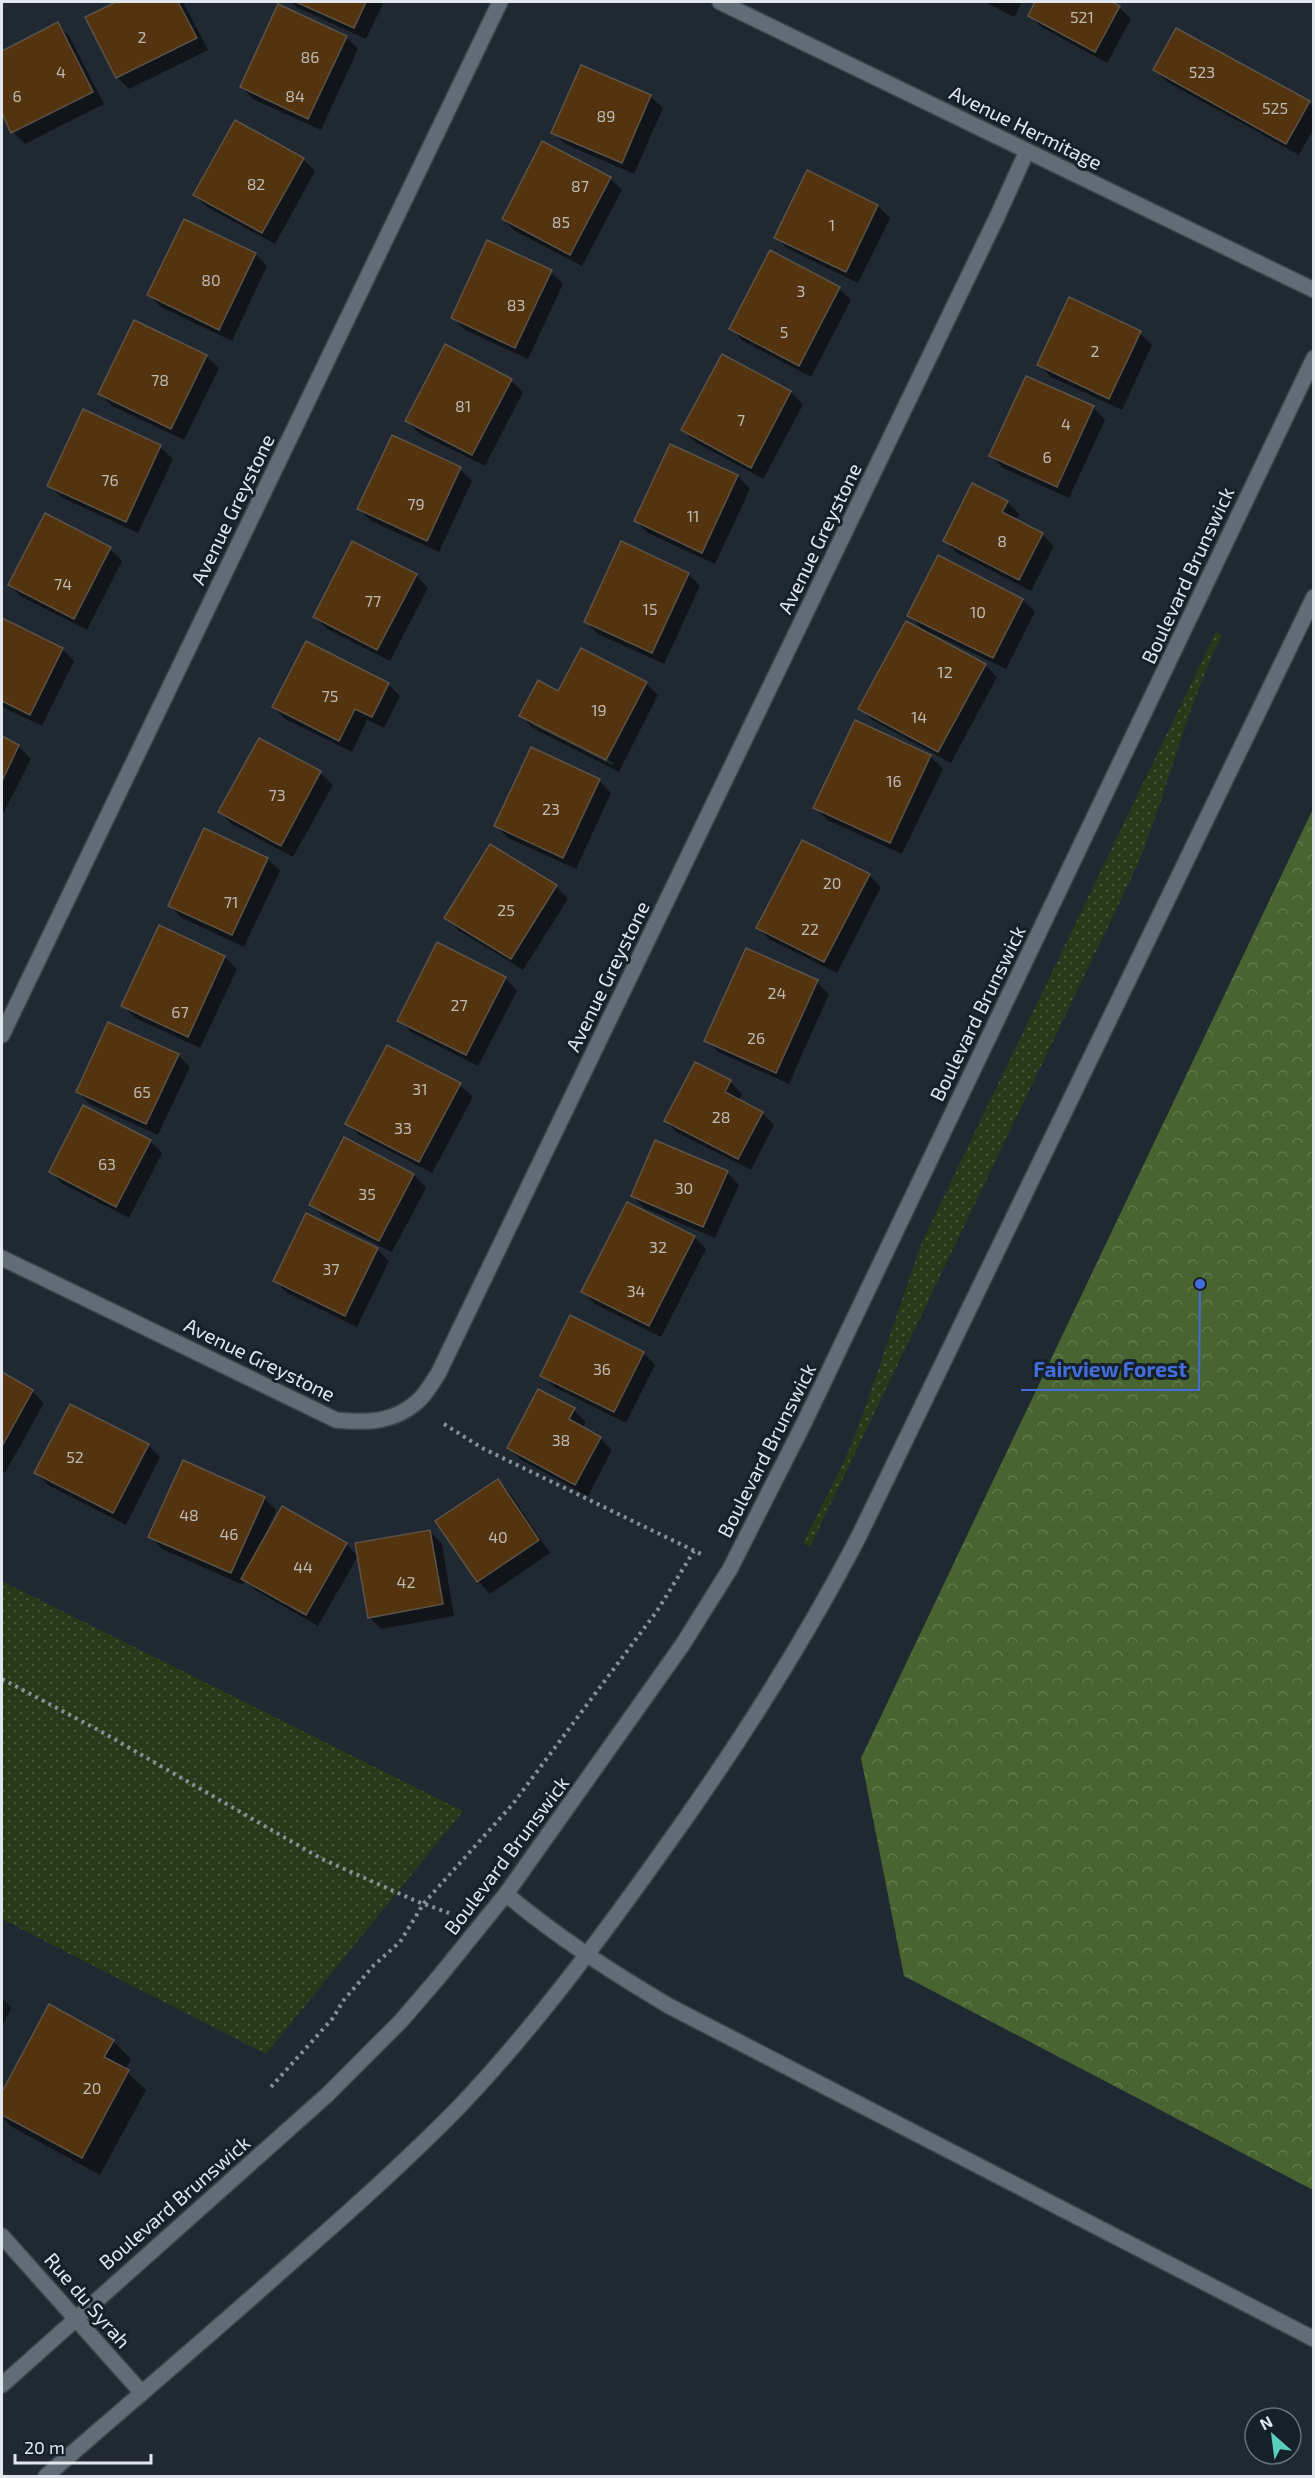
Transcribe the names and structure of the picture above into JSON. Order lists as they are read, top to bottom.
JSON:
{
  "streets": {
    "street": [
      "Avenue Hermitage",
      "Avenue Greystone",
      "Boulevard Brunswick",
      "Rue du Syrah"
    ]
  },
  "crossings": [
    ["Avenue Hermitage", "Avenue Greystone"],
    ["Boulevard Brunswick", "Rue du Syrah"]
  ],
  "places": ["Fairview Forest"],
  "house_numbers": [
    "521",
    "2",
    "86",
    "4",
    "523",
    "6",
    "84",
    "525",
    "89",
    "82",
    "87",
    "85",
    "1",
    "80",
    "3",
    "83",
    "5",
    "2",
    "78",
    "81",
    "7",
    "4",
    "6",
    "76",
    "79",
    "11",
    "8",
    "74",
    "77",
    "15",
    "10",
    "12",
    "75",
    "19",
    "14",
    "16",
    "73",
    "23",
    "20",
    "71",
    "25",
    "22",
    "24",
    "27",
    "67",
    "26",
    "31",
    "65",
    "28",
    "33",
    "63",
    "30",
    "35",
    "32",
    "37",
    "34",
    "36",
    "38",
    "52",
    "48",
    "46",
    "40",
    "44",
    "42",
    "20"
  ],
  "scale_bar": "20 m",
  "north": "top left"
}
